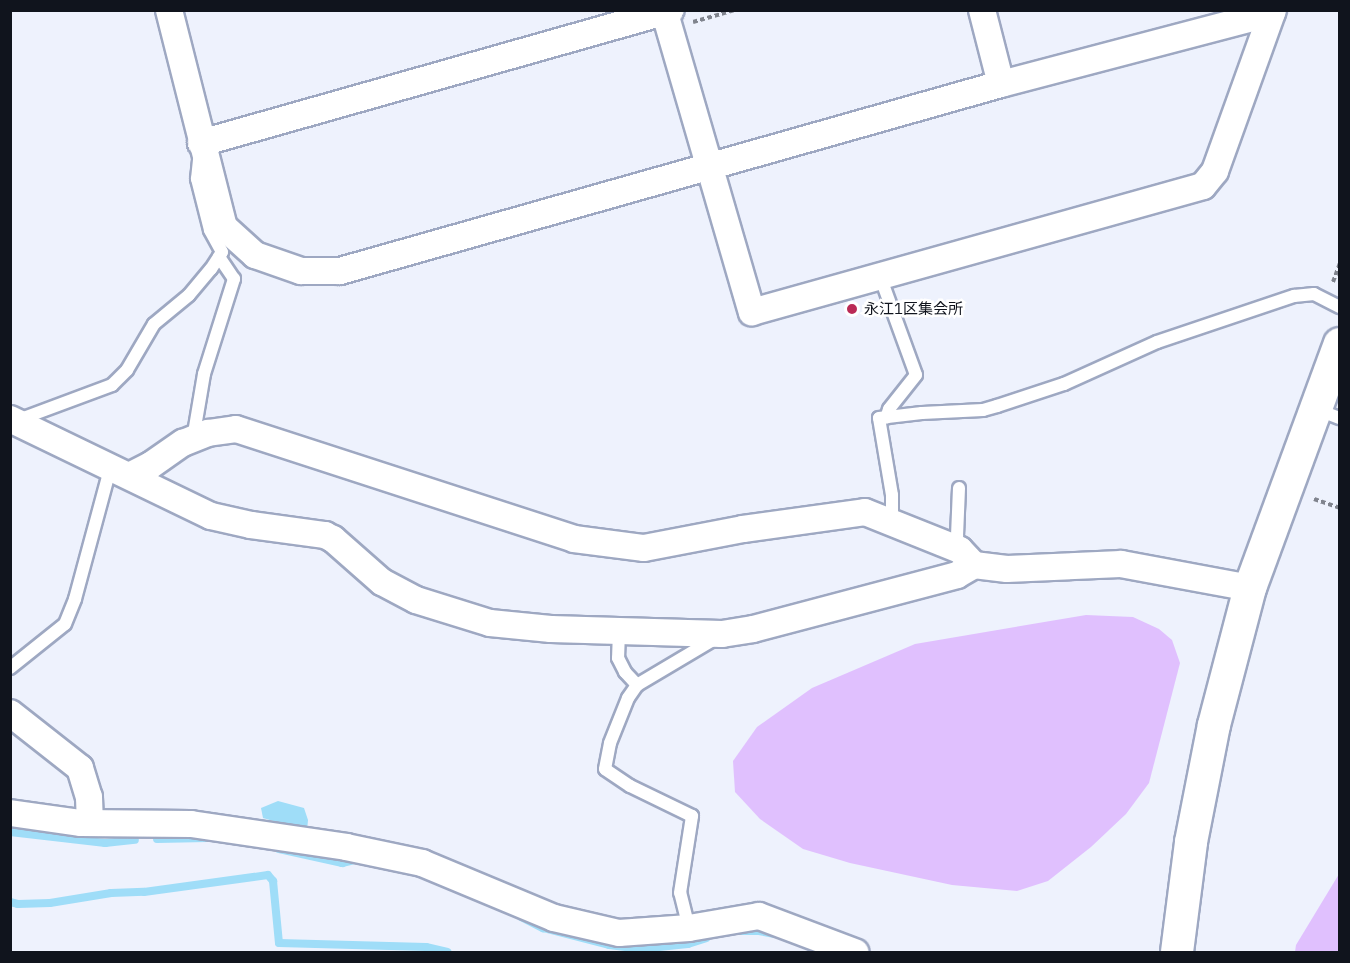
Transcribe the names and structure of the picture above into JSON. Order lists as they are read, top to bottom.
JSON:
{
  "places": ["永江1区集会所"]
}
